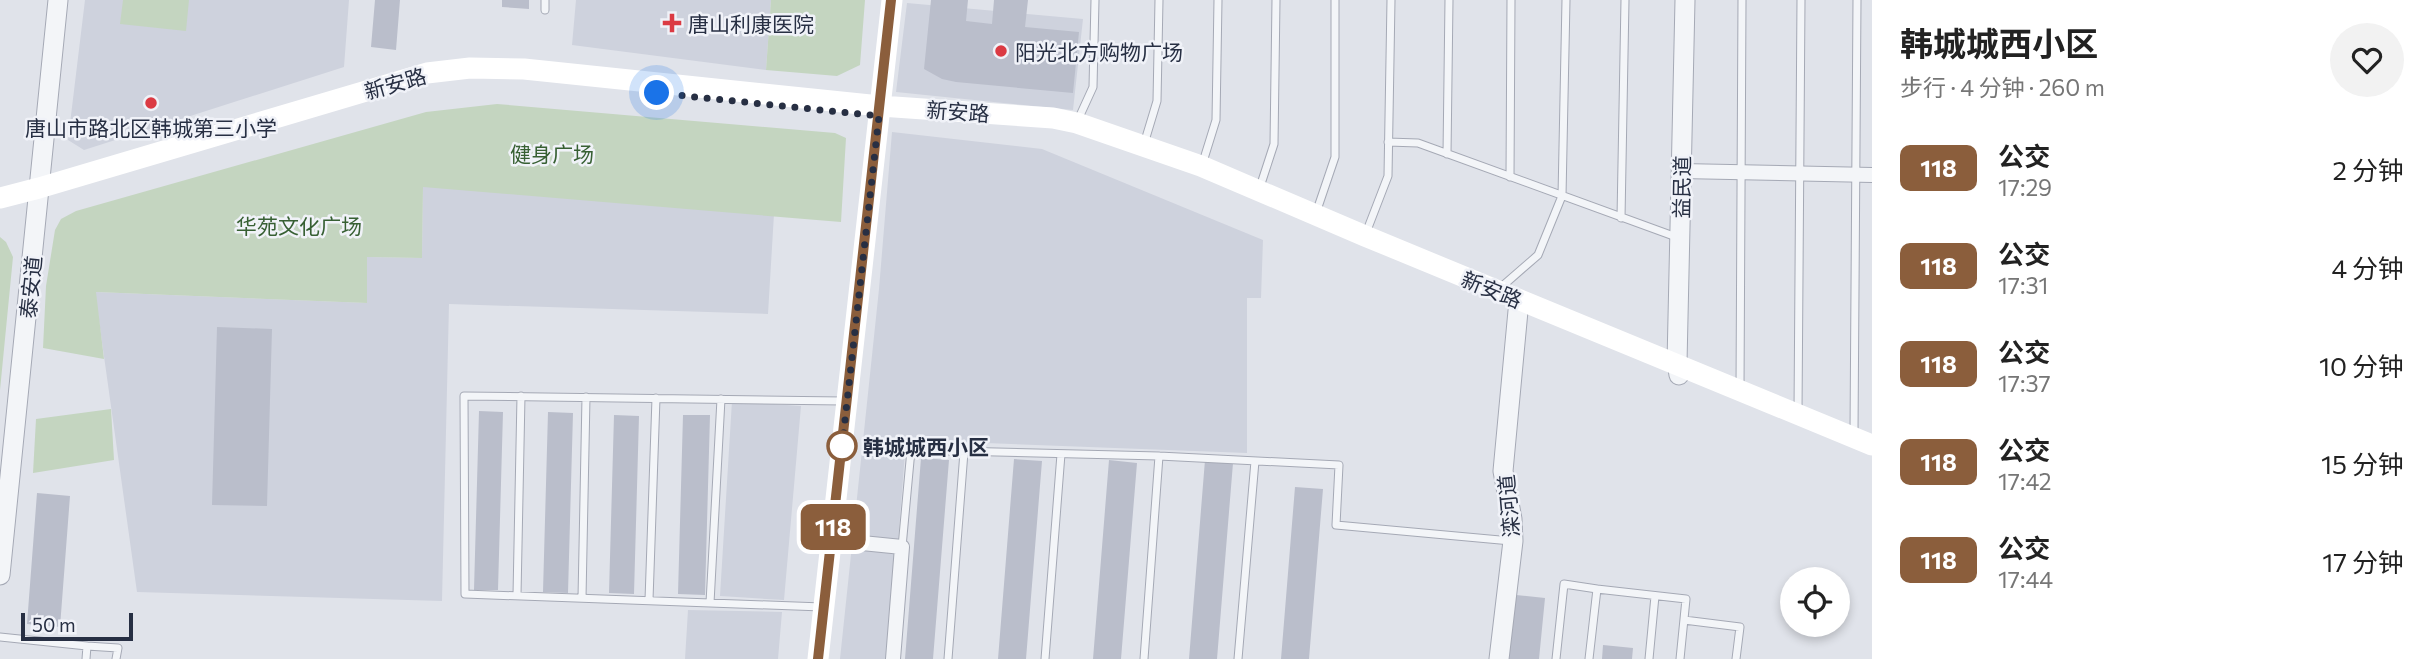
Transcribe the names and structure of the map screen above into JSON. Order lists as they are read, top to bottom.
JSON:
{
  "streets": {
    "main road": ["新安路"],
    "street": ["益民道", "泰安道", "滦河道"]
  },
  "crossings": [
    ["新安路", "益民道"],
    ["新安路", "泰安道"],
    ["新安路", "滦河道"]
  ],
  "parks": ["健身广场", "华苑文化广场"],
  "places": {
    "health": ["唐山利康医院"],
    "other": ["阳光北方购物广场", "唐山市路北区韩城第三小学", "韩城城西小区"]
  },
  "lines": ["bus line 118"],
  "scale_bar": "50 m",
  "page": {
    "on_map": "118",
    "heading": ["韩城城西小区", "步行 · 4 分钟 · 260 m"],
    "list": [
      {
        "mark": "118",
        "name": "公交",
        "note": "17:29",
        "value": "2 分钟"
      },
      {
        "mark": "118",
        "name": "公交",
        "note": "17:31",
        "value": "4 分钟"
      },
      {
        "mark": "118",
        "name": "公交",
        "note": "17:37",
        "value": "10 分钟"
      },
      {
        "mark": "118",
        "name": "公交",
        "note": "17:42",
        "value": "15 分钟"
      },
      {
        "mark": "118",
        "name": "公交",
        "note": "17:44",
        "value": "17 分钟"
      }
    ],
    "scale": "50 m"
  }
}
